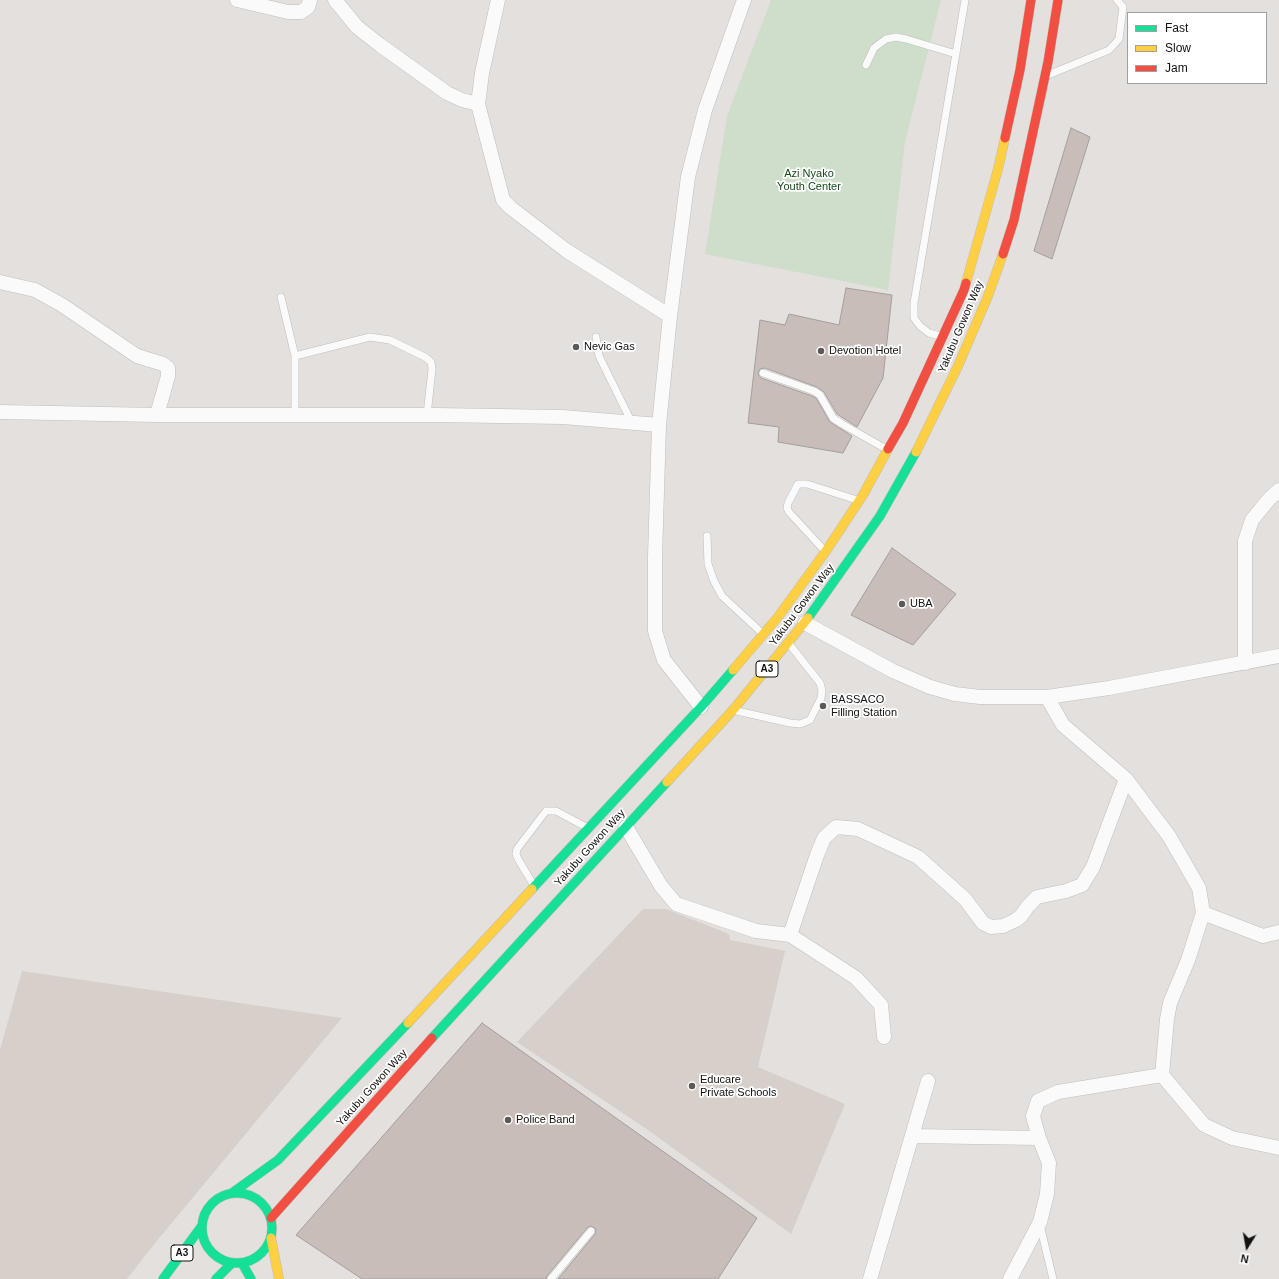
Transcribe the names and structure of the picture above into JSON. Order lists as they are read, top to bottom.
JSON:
{
  "streets": {
    "main road": ["Yakubu Gowon Way", "A3"]
  },
  "crossings": [
    ["Yakubu Gowon Way", "A3"]
  ],
  "parks": ["Azi Nyako Youth Center"],
  "places": [
    "Nevic Gas",
    "Devotion Hotel",
    "UBA",
    "BASSACO Filling Station",
    "Educare Private Schools",
    "Police Band"
  ],
  "legend": ["Fast", "Slow", "Jam"],
  "north": "bottom"
}
